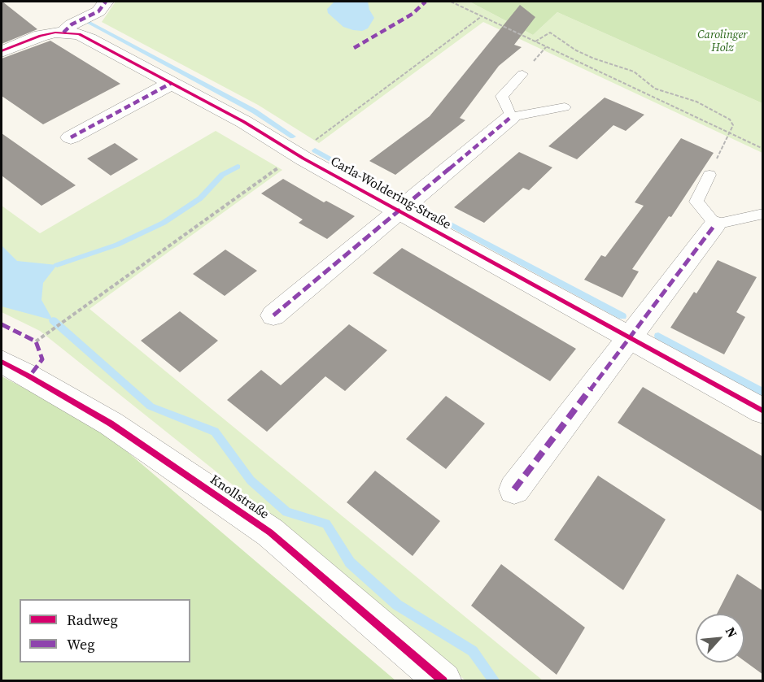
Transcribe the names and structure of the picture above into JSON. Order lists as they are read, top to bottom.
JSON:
{
  "streets": {
    "street": ["Carla-Woldering-Straße", "Knollstraße"]
  },
  "parks": ["Carolinger Holz"],
  "legend": ["Radweg", "Weg"],
  "north": "top right"
}
